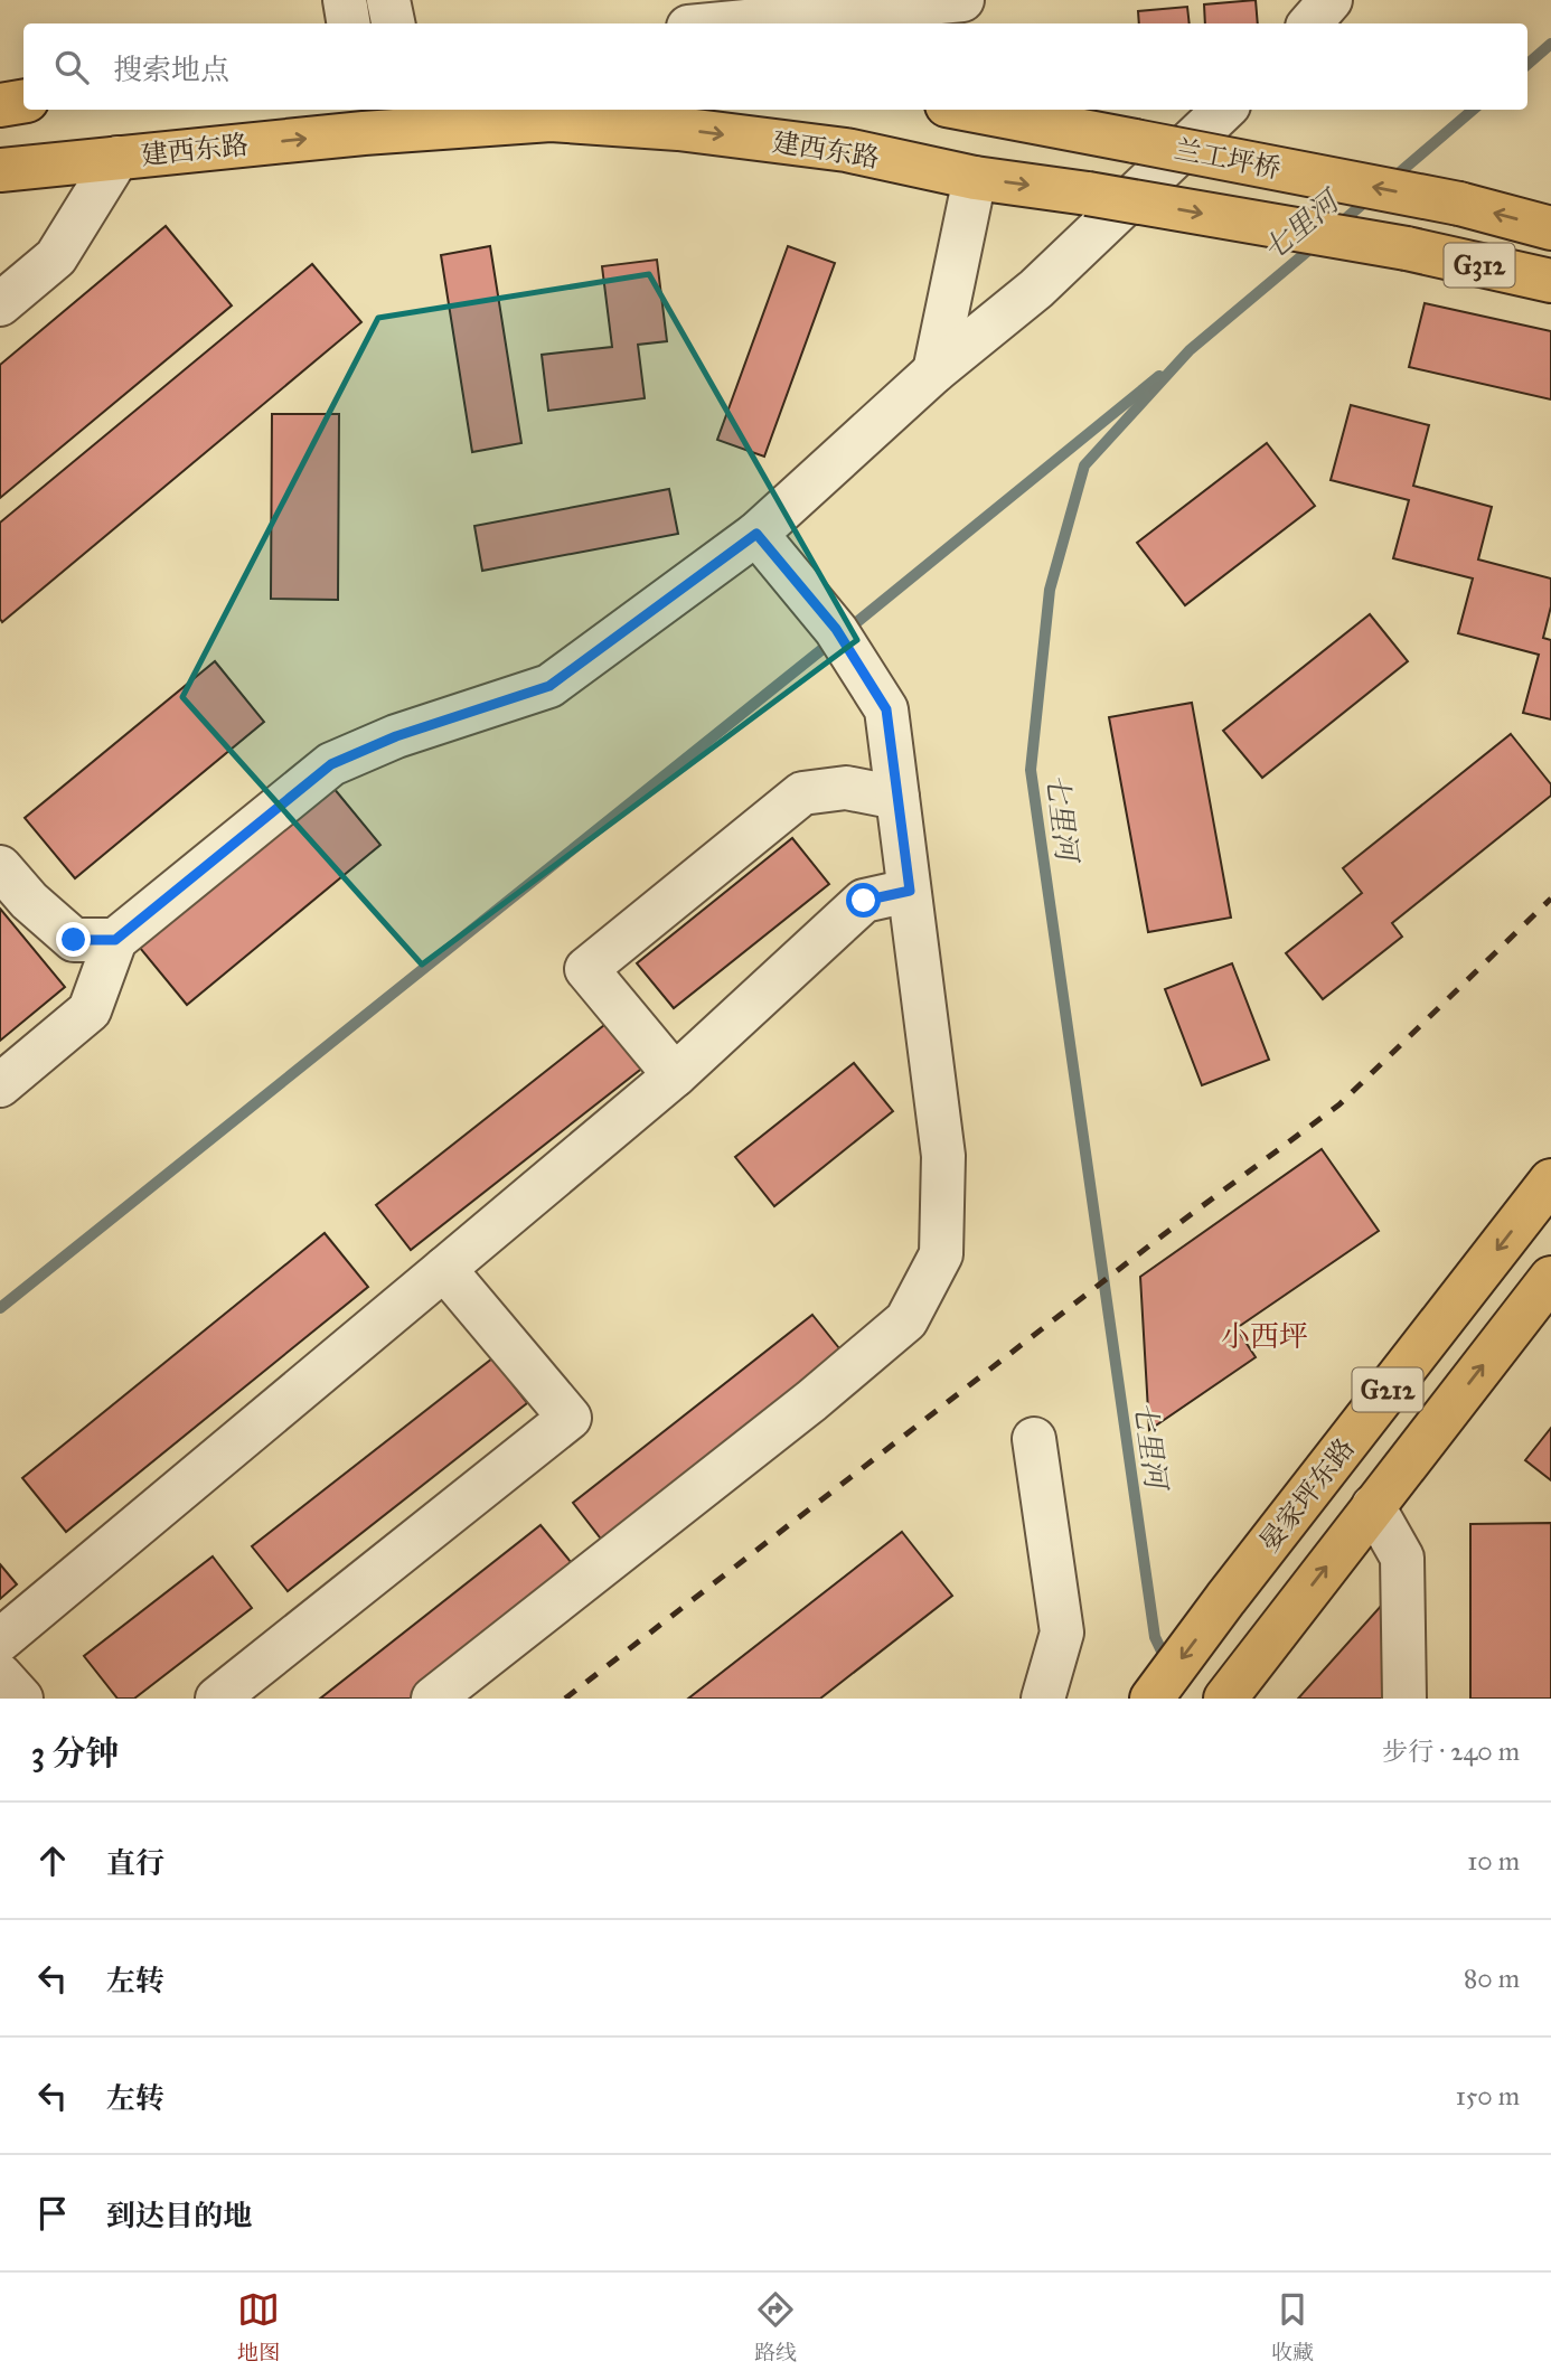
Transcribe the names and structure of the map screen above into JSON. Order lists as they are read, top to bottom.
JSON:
{
  "streets": {
    "highway": [
      "建西东路",
      "兰工坪桥",
      "G312",
      "G212",
      "晏家坪东路"
    ]
  },
  "crossings": [
    ["建西东路", "兰工坪桥"]
  ],
  "one_way": ["建西东路"],
  "districts": ["小西坪"],
  "water": ["七里河"],
  "page": {
    "search": "搜索地点",
    "heading": ["3 分钟", "步行 · 240 m"],
    "list": [
      ["直行", "10 m"],
      ["左转", "80 m"],
      ["左转", "150 m"],
      "到达目的地"
    ],
    "nav": ["地图", "路线", "收藏"]
  }
}
